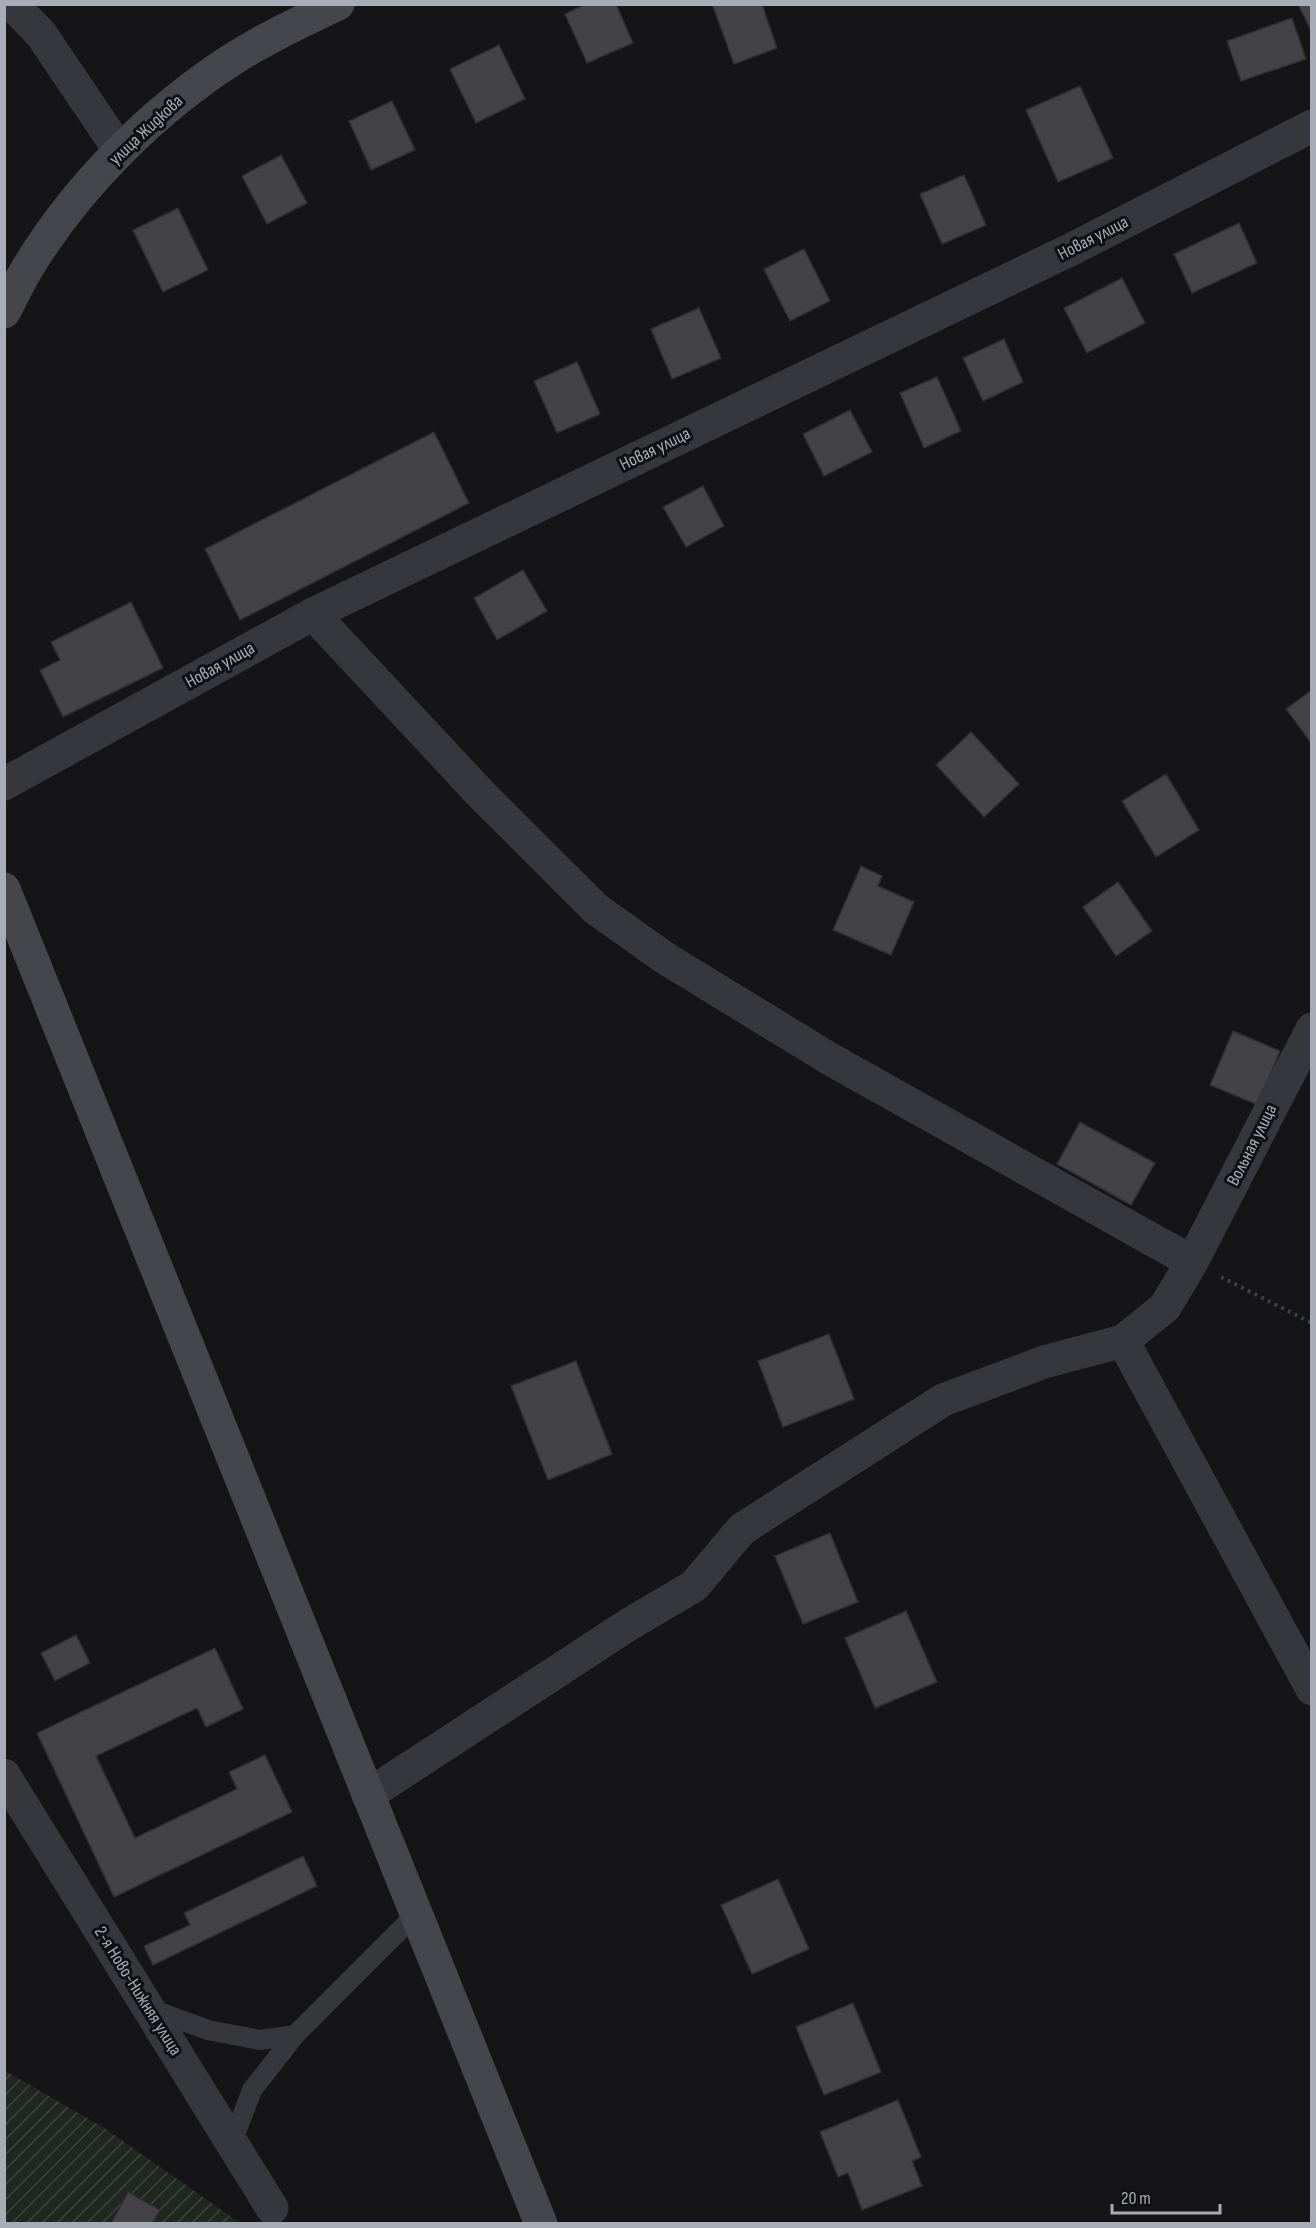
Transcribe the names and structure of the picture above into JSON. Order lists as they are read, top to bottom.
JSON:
{
  "streets": {
    "main road": ["улица Жидкова"],
    "street": ["Новая улица", "Вольная улица", "2-я Ново-Нижняя улица"]
  },
  "scale_bar": "20 m"
}
